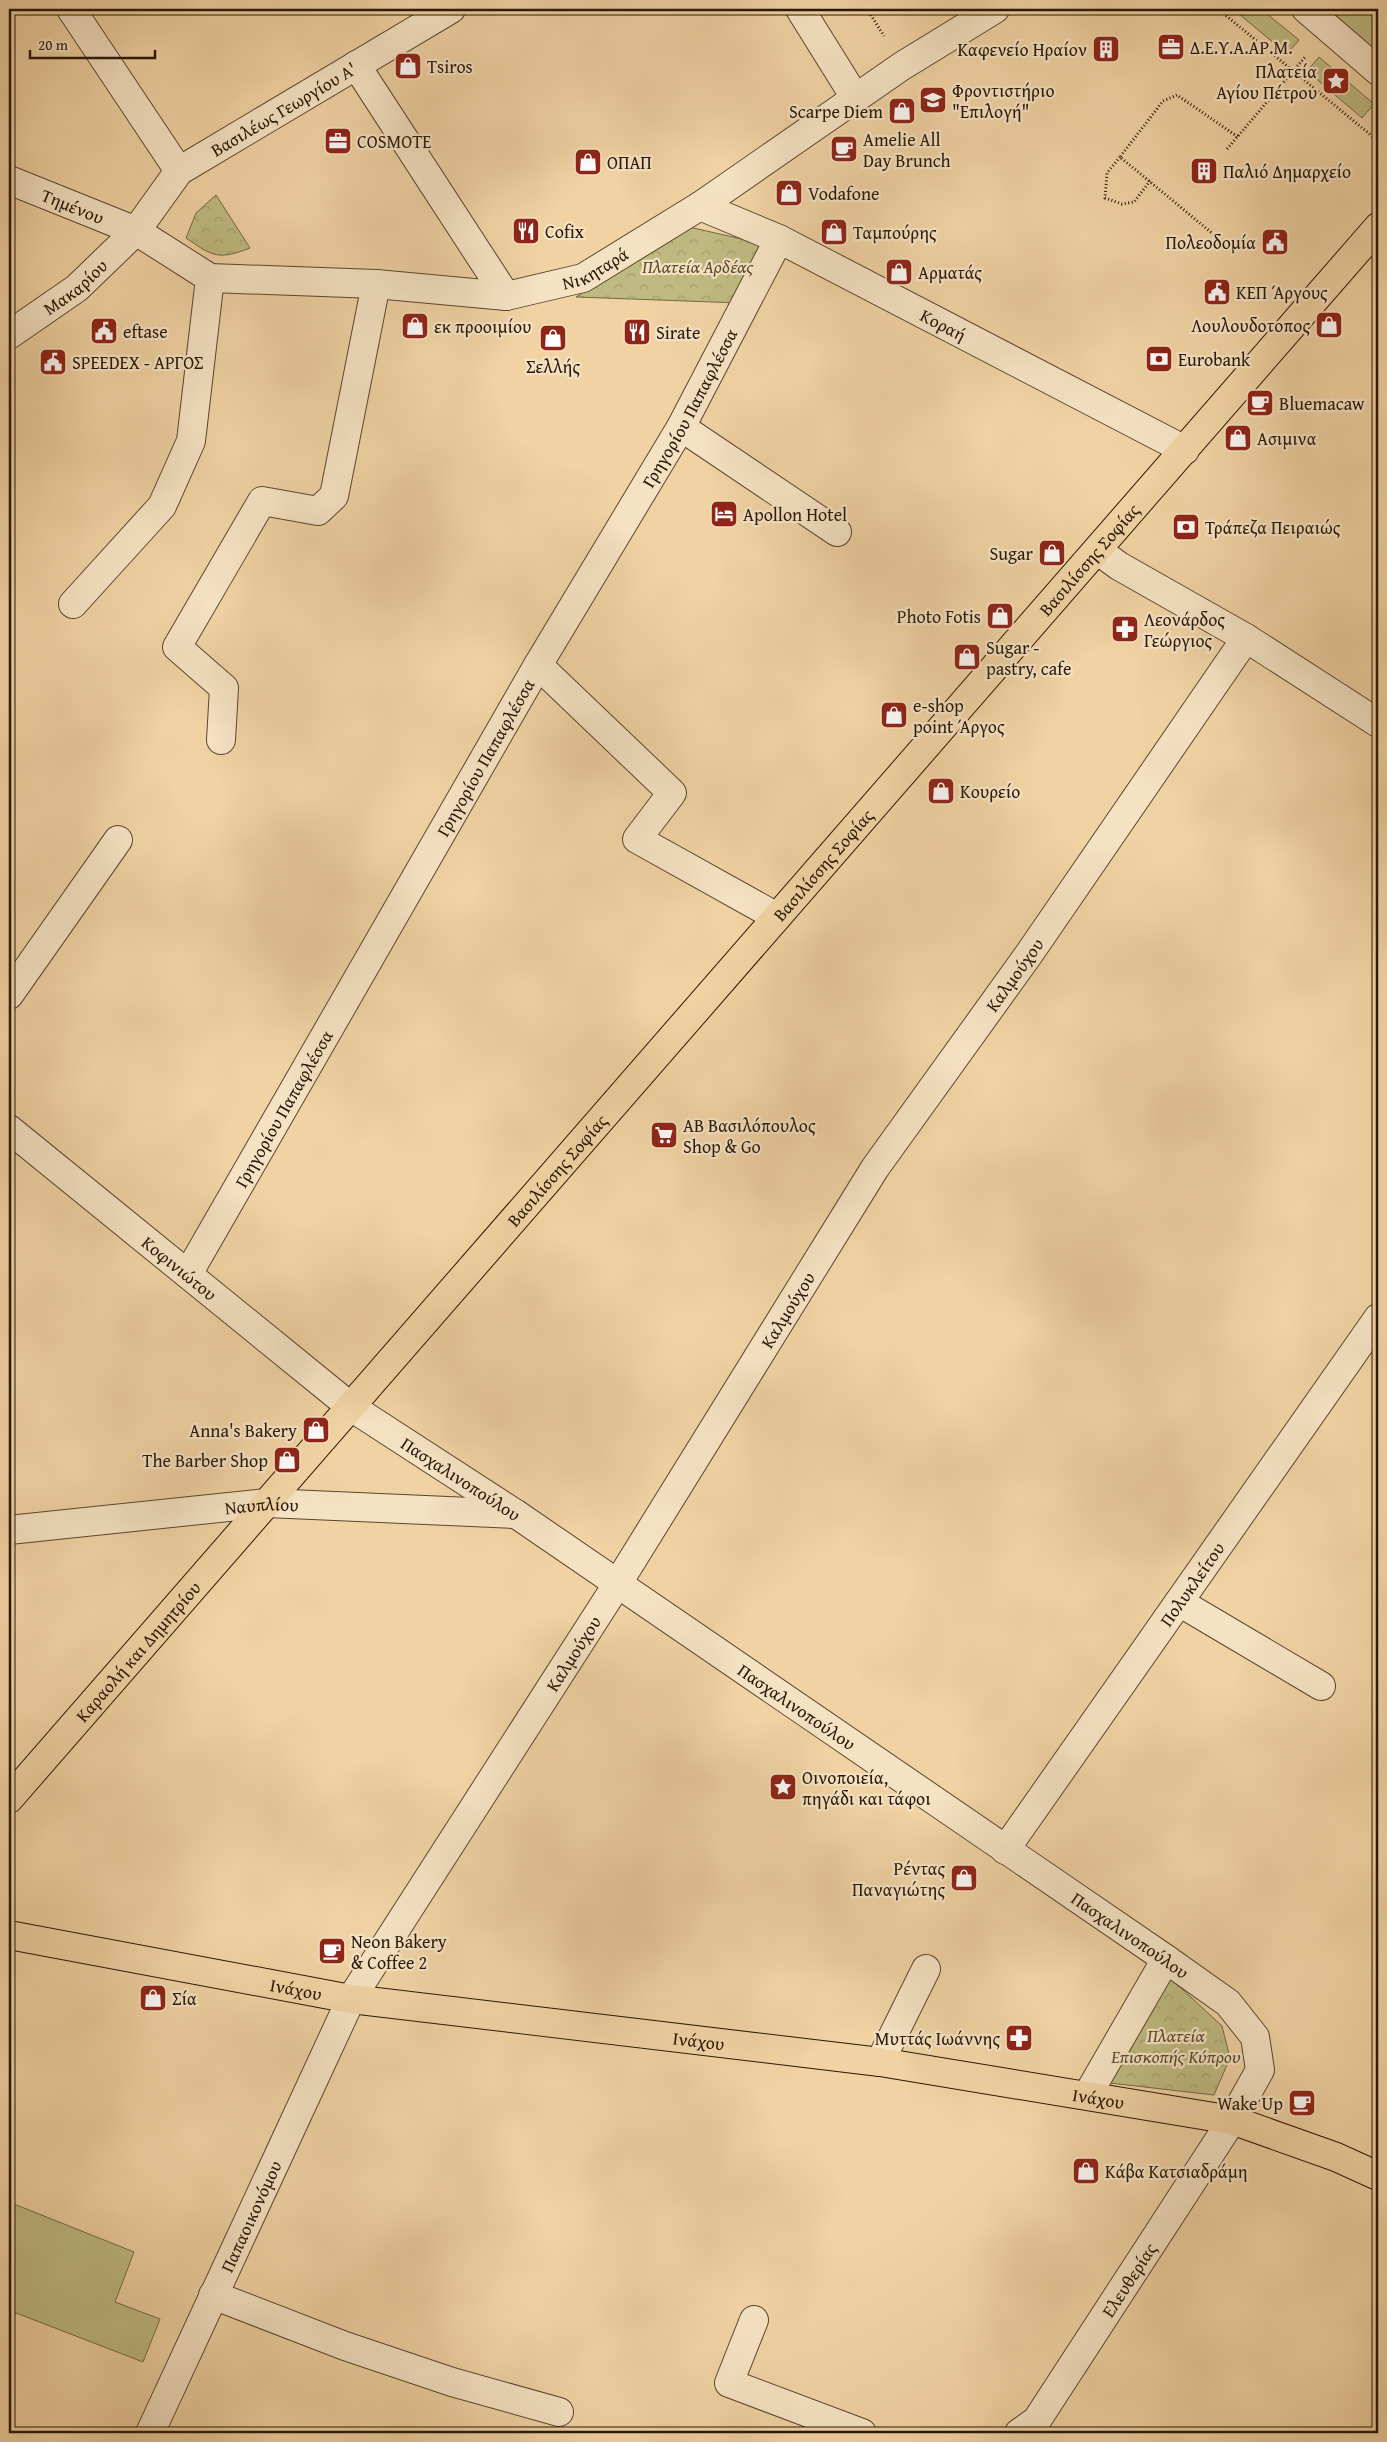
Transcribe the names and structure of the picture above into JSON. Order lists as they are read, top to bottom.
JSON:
{
  "streets": {
    "main road": ["Βασιλίσσης Σοφίας", "Καραολή και Δημητρίου", "Ινάχου"],
    "street": [
      "Βασιλέως Γεωργίου Α'",
      "Τημένου",
      "Νικηταρά",
      "Μακαρίου",
      "Κοραή",
      "Γρηγορίου Παπαφλέσσα",
      "Καλμούχου",
      "Κοφινιώτου",
      "Πασχαλινοπούλου",
      "Ναυπλίου",
      "Πολυκλείτου",
      "Παπαοικονόμου",
      "Ελευθερίας"
    ]
  },
  "crossings": [
    ["Βασιλέως Γεωργίου Α'", "Τημένου"],
    ["Βασιλέως Γεωργίου Α'", "Μακαρίου"],
    ["Τημένου", "Μακαρίου"],
    ["Νικηταρά", "Κοραή"],
    ["Κοραή", "Γρηγορίου Παπαφλέσσα"],
    ["Κοραή", "Βασιλίσσης Σοφίας"],
    ["Γρηγορίου Παπαφλέσσα", "Κοφινιώτου"],
    ["Βασιλίσσης Σοφίας", "Κοφινιώτου"],
    ["Βασιλίσσης Σοφίας", "Πασχαλινοπούλου"],
    ["Βασιλίσσης Σοφίας", "Ναυπλίου"],
    ["Βασιλίσσης Σοφίας", "Καραολή και Δημητρίου"],
    ["Καλμούχου", "Πασχαλινοπούλου"],
    ["Καλμούχου", "Ινάχου"],
    ["Καλμούχου", "Παπαοικονόμου"],
    ["Κοφινιώτου", "Πασχαλινοπούλου"],
    ["Πασχαλινοπούλου", "Ναυπλίου"],
    ["Πασχαλινοπούλου", "Πολυκλείτου"],
    ["Πασχαλινοπούλου", "Ινάχου"],
    ["Πασχαλινοπούλου", "Ελευθερίας"],
    ["Ναυπλίου", "Καραολή και Δημητρίου"],
    ["Ινάχου", "Παπαοικονόμου"],
    ["Ινάχου", "Ελευθερίας"]
  ],
  "parks": ["Πλατεία Αρδέας", "Πλατεία Επισκοπής Κύπρου"],
  "places": {
    "office": ["Δ.Ε.Υ.Α.ΑΡ.Μ.", "COSMOTE"],
    "building": ["Καφενείο Ηραίον", "Παλιό Δημαρχείο"],
    "shop": [
      "Tsiros",
      "Scarpe Diem",
      "ΟΠΑΠ",
      "Vodafone",
      "Ταμπούρης",
      "Αρματάς",
      "Λουλουδοτοπος",
      "εκ προοιμίου",
      "Σελλής",
      "Ασιμινα",
      "Sugar",
      "Photo Fotis",
      "Sugar - pastry, cafe",
      "e-shop point Άργος",
      "Κουρείο",
      "Anna's Bakery",
      "The Barber Shop",
      "Ρέντας Παναγιώτης",
      "Σία",
      "Κάβα Κατσιαδράμη"
    ],
    "place": ["Πλατεία Αγίου Πέτρου", "Οινοποιεία, πηγάδι και τάφοι"],
    "school or university": ["Φροντιστήριο \"Επιλογή\""],
    "cafe": [
      "Amelie All Day Brunch",
      "Bluemacaw",
      "Neon Bakery & Coffee 2",
      "Wake Up"
    ],
    "restaurant": ["Cofix", "Sirate"],
    "public building": [
      "Πολεοδομία",
      "ΚΕΠ Άργους",
      "eftase",
      "SPEEDEX - ΑΡΓΟΣ"
    ],
    "bank": ["Eurobank", "Τράπεζα Πειραιώς"],
    "hotel": ["Apollon Hotel"],
    "pharmacy": ["Λεονάρδος Γεώργιος", "Μυττάς Ιωάννης"],
    "supermarket": ["ΑΒ Βασιλόπουλος Shop & Go"]
  },
  "scale_bar": "20 m"
}
